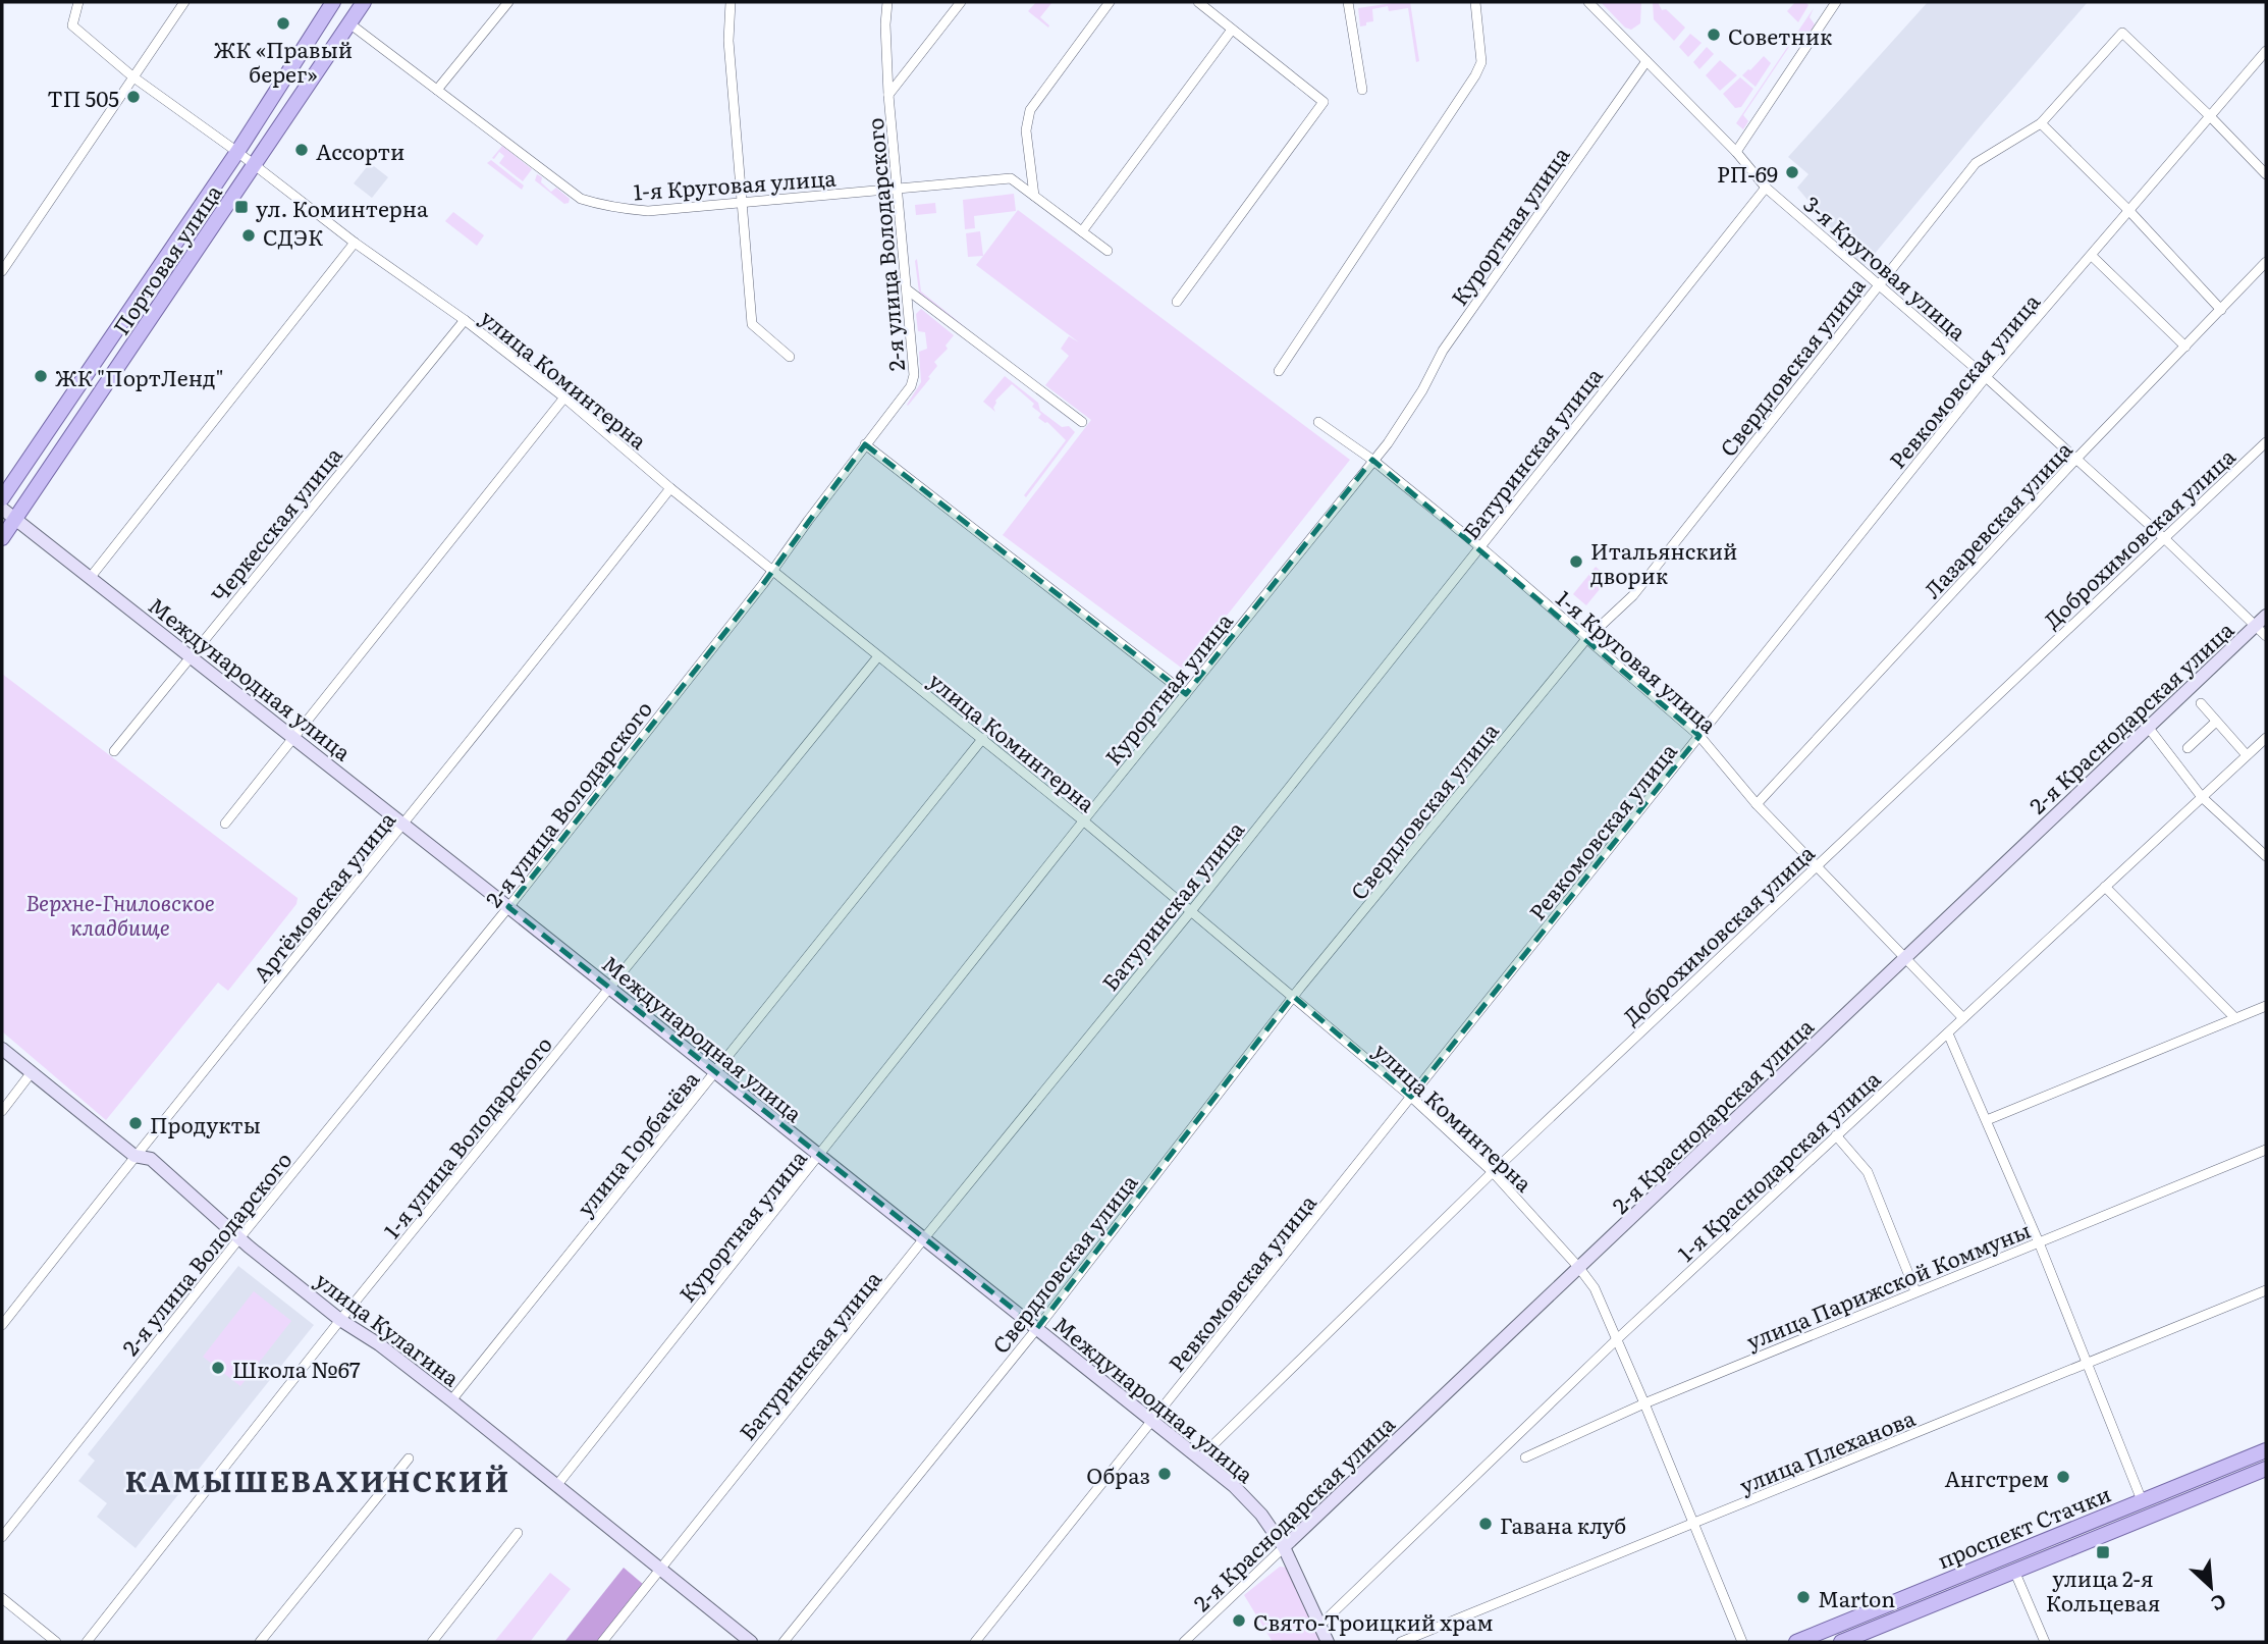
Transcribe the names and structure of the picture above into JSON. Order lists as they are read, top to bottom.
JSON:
{
  "streets": {
    "main road": ["Портовая улица", "проспект Стачки"],
    "street": [
      "1-я Круговая улица",
      "Курортная улица",
      "2-я улица Володарского",
      "3-я Круговая улица",
      "Свердловская улица",
      "улица Коминтерна",
      "Ревкомовская улица",
      "Батуринская улица",
      "Лазаревская улица",
      "Черкесская улица",
      "Доброхимовская улица",
      "Международная улица",
      "2-я Краснодарская улица",
      "Артёмовская улица",
      "1-я улица Володарского",
      "улица Горбачёва",
      "1-я Краснодарская улица",
      "улица Парижской Коммуны",
      "улица Кулагина",
      "улица Плеханова"
    ]
  },
  "crossings": [
    ["1-я Круговая улица", "Курортная улица"],
    ["1-я Круговая улица", "2-я улица Володарского"],
    ["1-я Круговая улица", "Портовая улица"],
    ["1-я Круговая улица", "Свердловская улица"],
    ["1-я Круговая улица", "Ревкомовская улица"],
    ["1-я Круговая улица", "Батуринская улица"],
    ["1-я Круговая улица", "Лазаревская улица"],
    ["1-я Круговая улица", "Доброхимовская улица"],
    ["1-я Круговая улица", "2-я Краснодарская улица"],
    ["1-я Круговая улица", "1-я Краснодарская улица"],
    ["Курортная улица", "3-я Круговая улица"],
    ["Курортная улица", "улица Коминтерна"],
    ["Курортная улица", "Международная улица"],
    ["Курортная улица", "улица Кулагина"],
    ["2-я улица Володарского", "улица Коминтерна"],
    ["2-я улица Володарского", "Международная улица"],
    ["2-я улица Володарского", "улица Кулагина"],
    ["Портовая улица", "улица Коминтерна"],
    ["Портовая улица", "Международная улица"],
    ["3-я Круговая улица", "Свердловская улица"],
    ["3-я Круговая улица", "Ревкомовская улица"],
    ["3-я Круговая улица", "Батуринская улица"],
    ["3-я Круговая улица", "Лазаревская улица"],
    ["3-я Круговая улица", "Доброхимовская улица"],
    ["3-я Круговая улица", "2-я Краснодарская улица"],
    ["Свердловская улица", "улица Коминтерна"],
    ["Свердловская улица", "Ревкомовская улица"],
    ["Свердловская улица", "Международная улица"],
    ["улица Коминтерна", "Ревкомовская улица"],
    ["улица Коминтерна", "Батуринская улица"],
    ["улица Коминтерна", "Черкесская улица"],
    ["улица Коминтерна", "Доброхимовская улица"],
    ["улица Коминтерна", "2-я Краснодарская улица"],
    ["улица Коминтерна", "Артёмовская улица"],
    ["улица Коминтерна", "1-я улица Володарского"],
    ["улица Коминтерна", "улица Горбачёва"],
    ["улица Коминтерна", "1-я Краснодарская улица"],
    ["улица Коминтерна", "улица Парижской Коммуны"],
    ["улица Коминтерна", "улица Плеханова"],
    ["Ревкомовская улица", "Международная улица"],
    ["Батуринская улица", "Международная улица"],
    ["Батуринская улица", "улица Кулагина"],
    ["Черкесская улица", "Международная улица"],
    ["Доброхимовская улица", "Международная улица"],
    ["Международная улица", "2-я Краснодарская улица"],
    ["Международная улица", "Артёмовская улица"],
    ["Международная улица", "1-я улица Володарского"],
    ["Международная улица", "улица Горбачёва"],
    ["Международная улица", "1-я Краснодарская улица"],
    ["Артёмовская улица", "улица Кулагина"],
    ["1-я улица Володарского", "улица Кулагина"],
    ["улица Горбачёва", "улица Кулагина"]
  ],
  "districts": ["КАМЫШЕВАХИНСКИЙ"],
  "parks": ["Верхне-Гниловское кладбище"],
  "places": {
    "other": [
      "ЖК «Правый берег»",
      "Советник",
      "ТП 505",
      "Ассорти",
      "РП-69",
      "СДЭК",
      "ЖК \"ПортЛенд\"",
      "Итальянский дворик",
      "Продукты",
      "Школа №67",
      "Образ",
      "Ангстрем",
      "Гавана клуб",
      "Marton",
      "Свято-Троицкий храм"
    ],
    "transit": ["ул. Коминтерна", "улица 2-я Кольцевая"]
  },
  "north": "bottom right"
}
